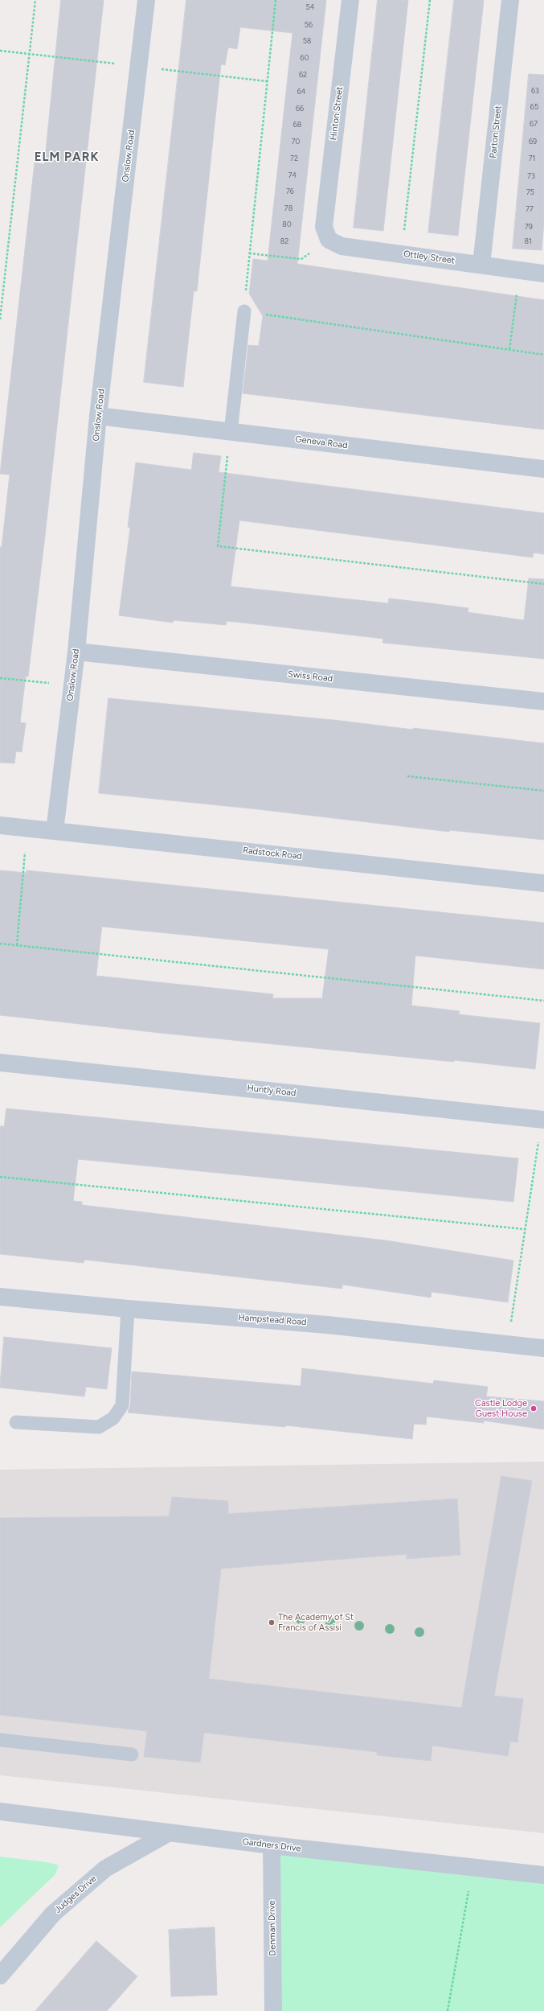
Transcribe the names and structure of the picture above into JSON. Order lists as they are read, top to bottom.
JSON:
{
  "streets": {
    "street": [
      "Hinton Street",
      "Parton Street",
      "Onslow Road",
      "Ottley Street",
      "Geneva Road",
      "Swiss Road",
      "Radstock Road",
      "Huntly Road",
      "Hampstead Road",
      "Gardners Drive",
      "Judges Drive",
      "Denman Drive"
    ]
  },
  "crossings": [
    ["Hinton Street", "Ottley Street"],
    ["Parton Street", "Ottley Street"],
    ["Onslow Road", "Geneva Road"],
    ["Onslow Road", "Swiss Road"],
    ["Onslow Road", "Radstock Road"],
    ["Gardners Drive", "Judges Drive"],
    ["Gardners Drive", "Denman Drive"]
  ],
  "districts": ["ELM PARK"],
  "places": ["Castle Lodge Guest House", "The Academy of St Francis of Assisi"],
  "house_numbers": [
    "54",
    "56",
    "58",
    "60",
    "62",
    "63",
    "64",
    "65",
    "66",
    "67",
    "68",
    "70",
    "69",
    "72",
    "71",
    "74",
    "73",
    "76",
    "75",
    "78",
    "77",
    "80",
    "79",
    "82",
    "81"
  ]
}
